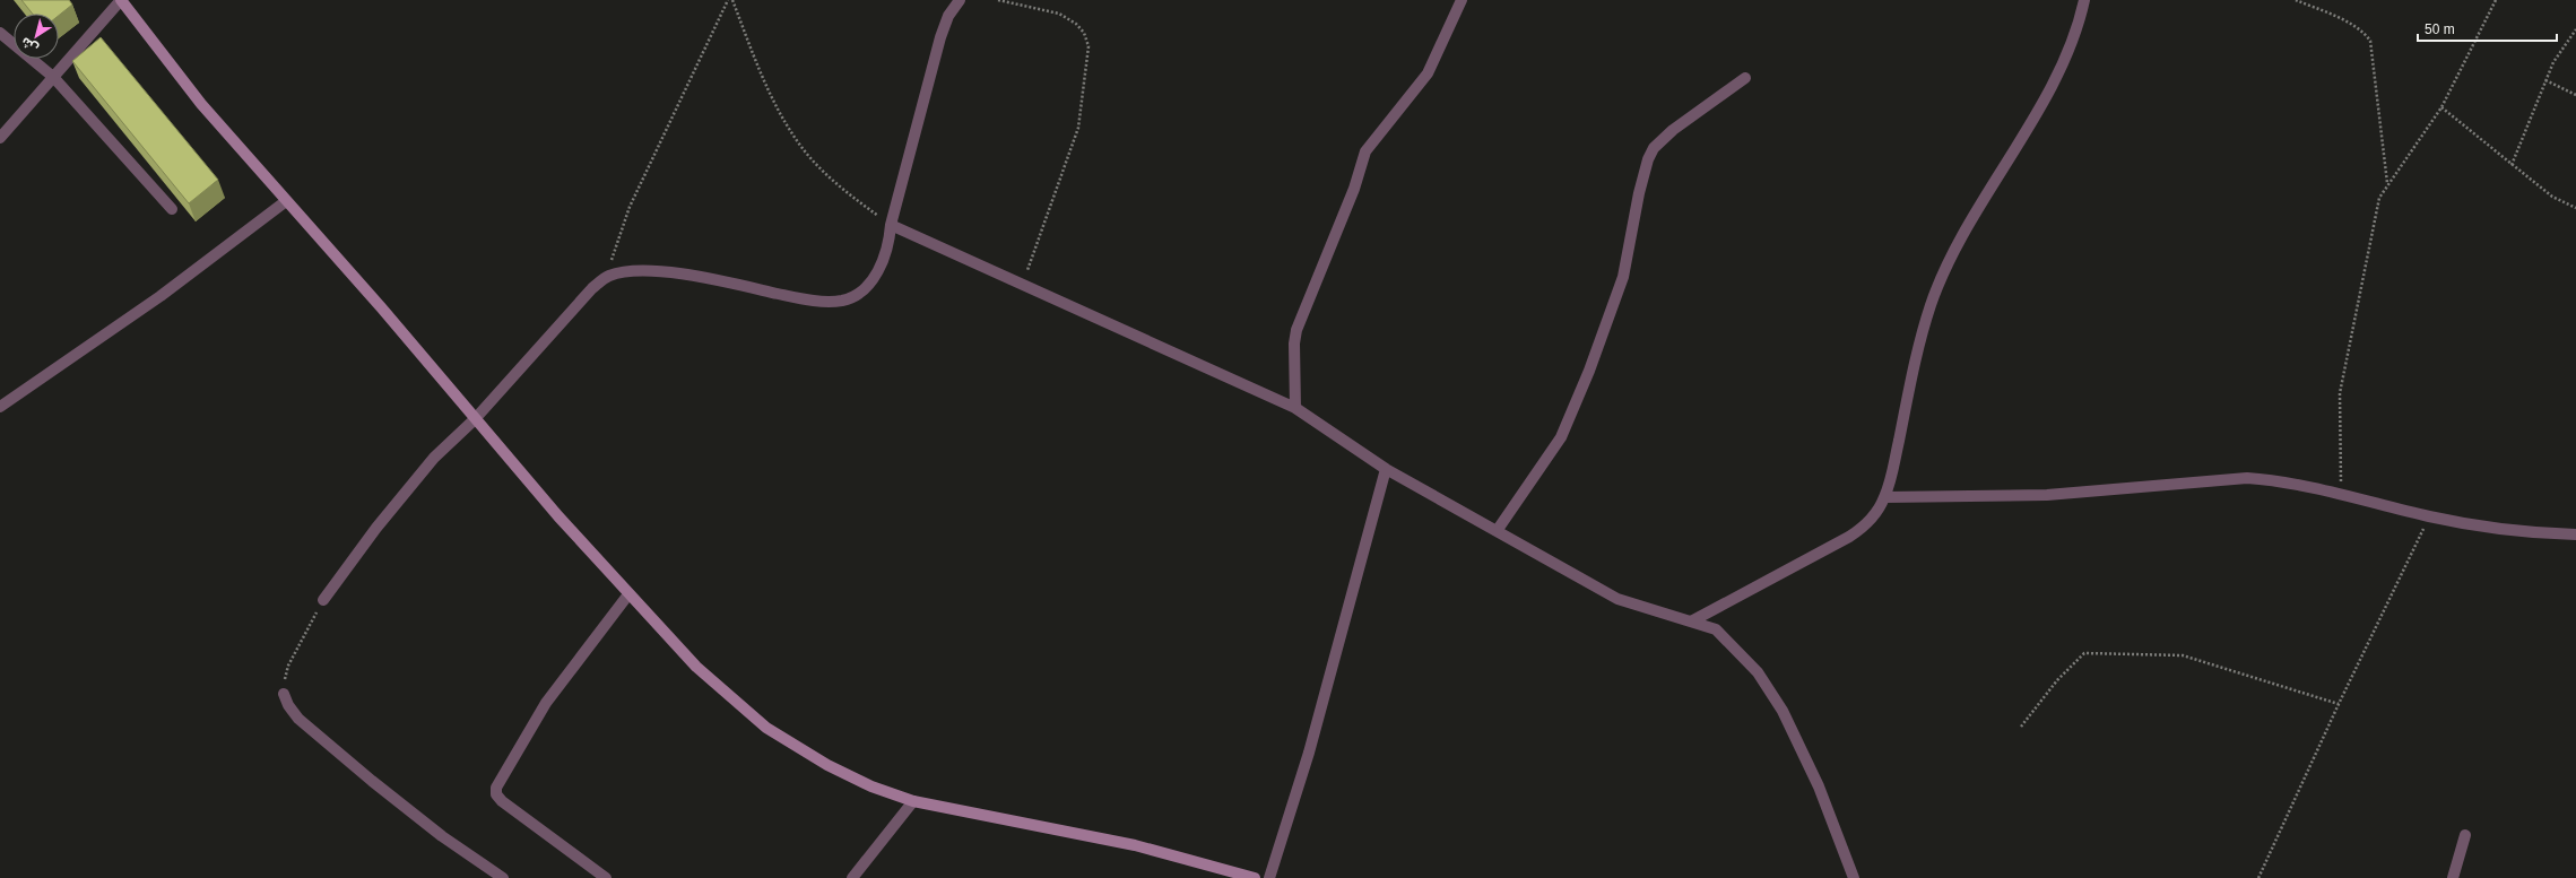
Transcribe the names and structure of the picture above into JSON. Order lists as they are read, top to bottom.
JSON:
{
  "scale_bar": "50 m",
  "north": "bottom left"
}
